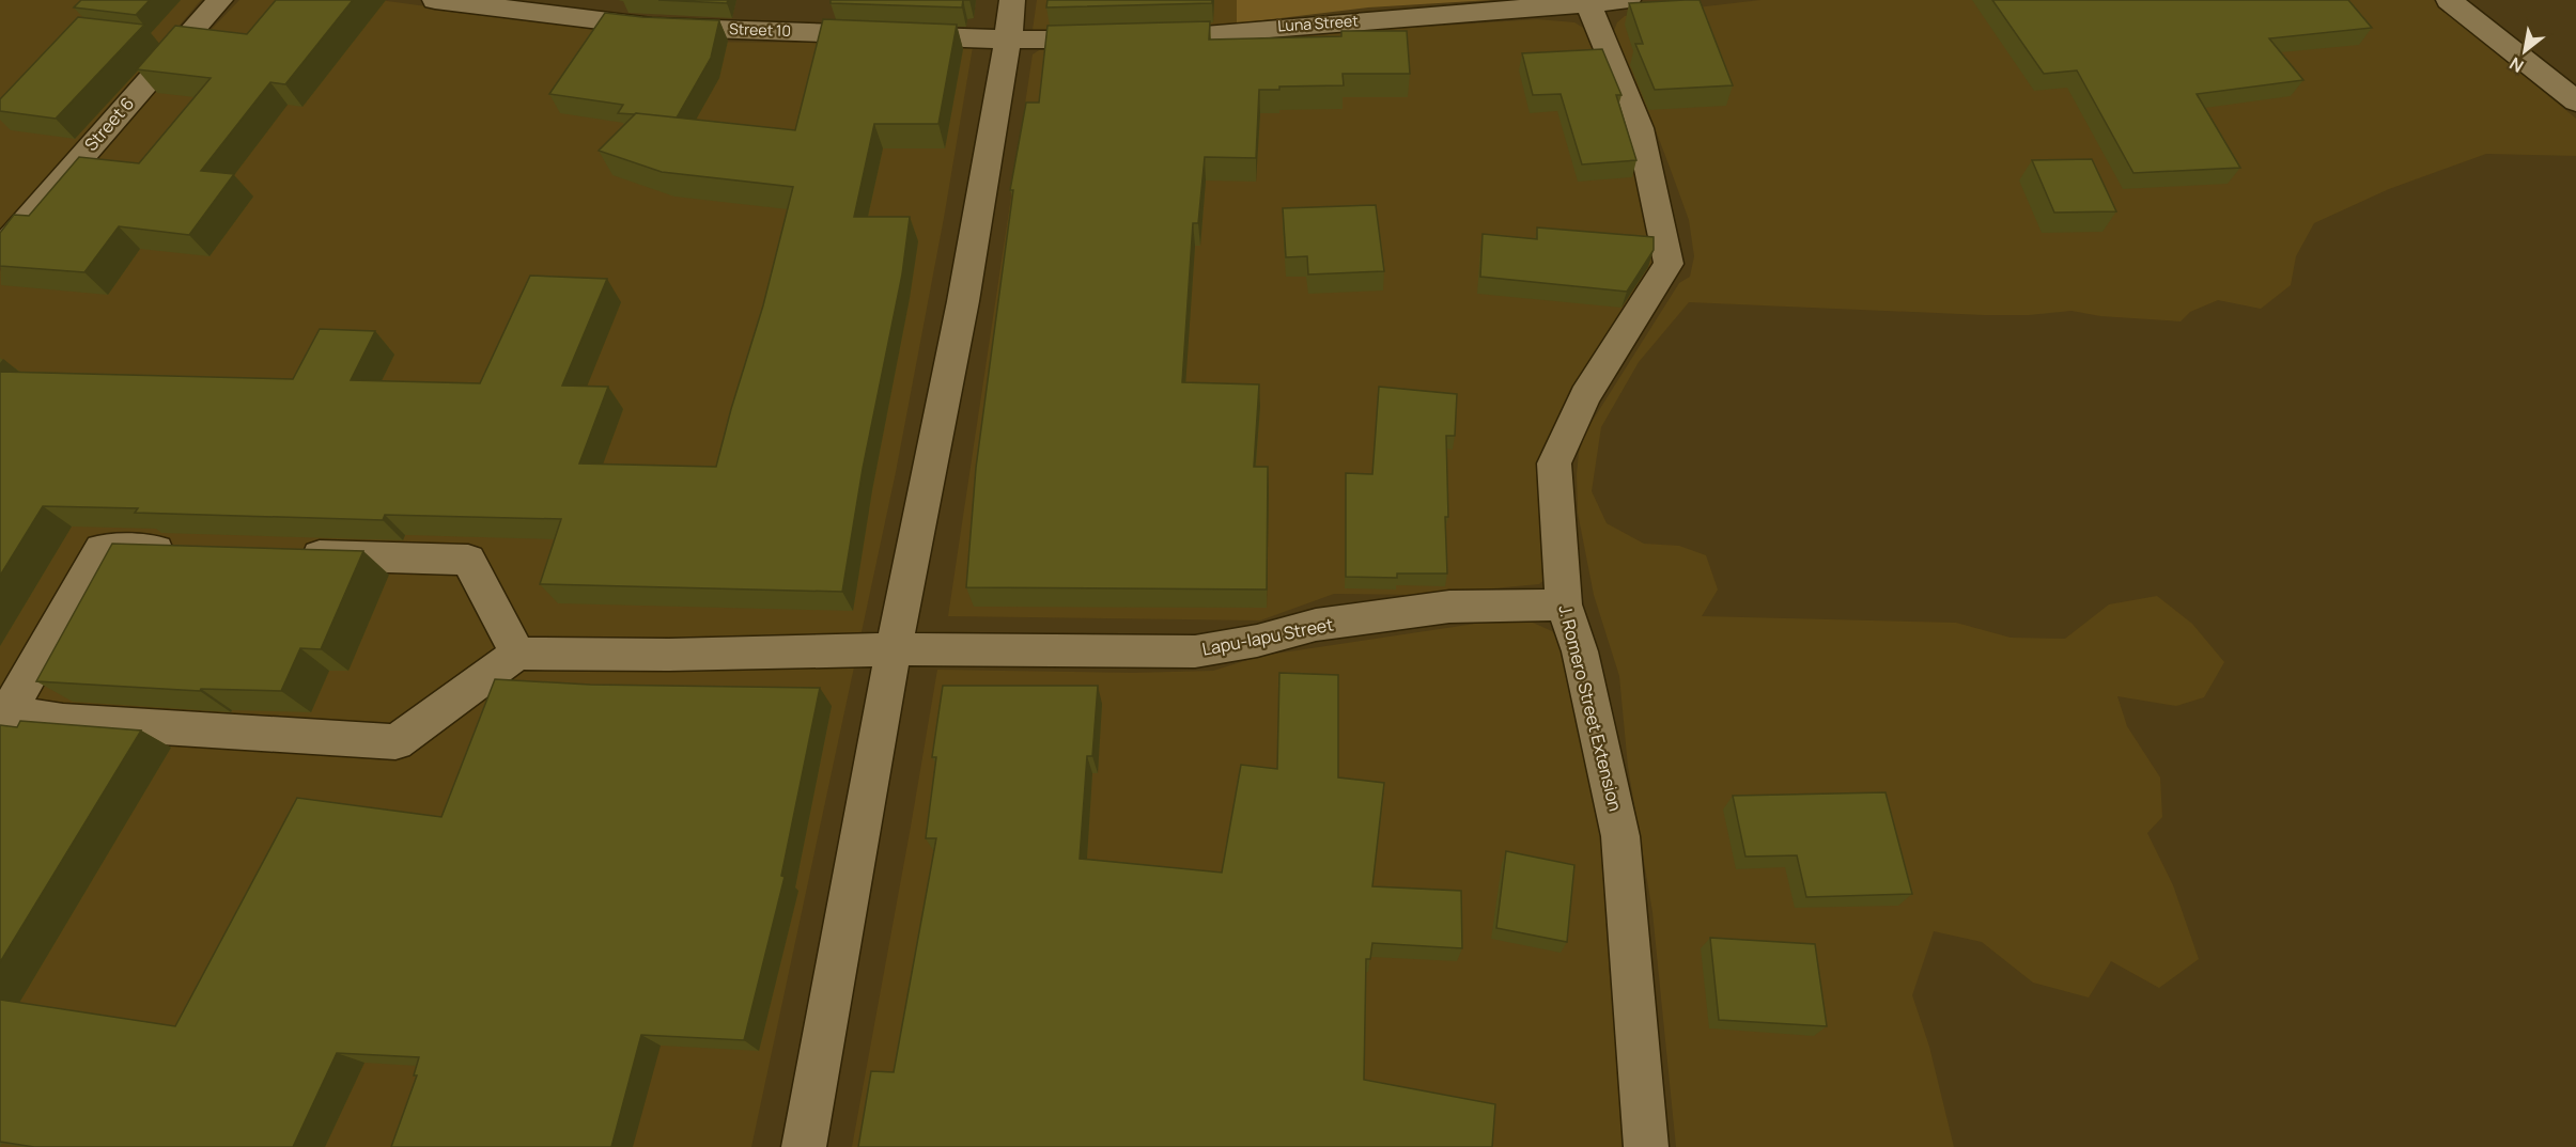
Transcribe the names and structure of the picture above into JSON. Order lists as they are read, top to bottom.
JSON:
{
  "streets": {
    "street": [
      "Luna Street",
      "Street 10",
      "Street 6",
      "Lapu-lapu Street",
      "J. Romero Street Extension"
    ]
  },
  "crossings": [
    ["Luna Street", "Street 10"],
    ["Luna Street", "J. Romero Street Extension"],
    ["Lapu-lapu Street", "J. Romero Street Extension"]
  ],
  "north": "bottom left"
}
